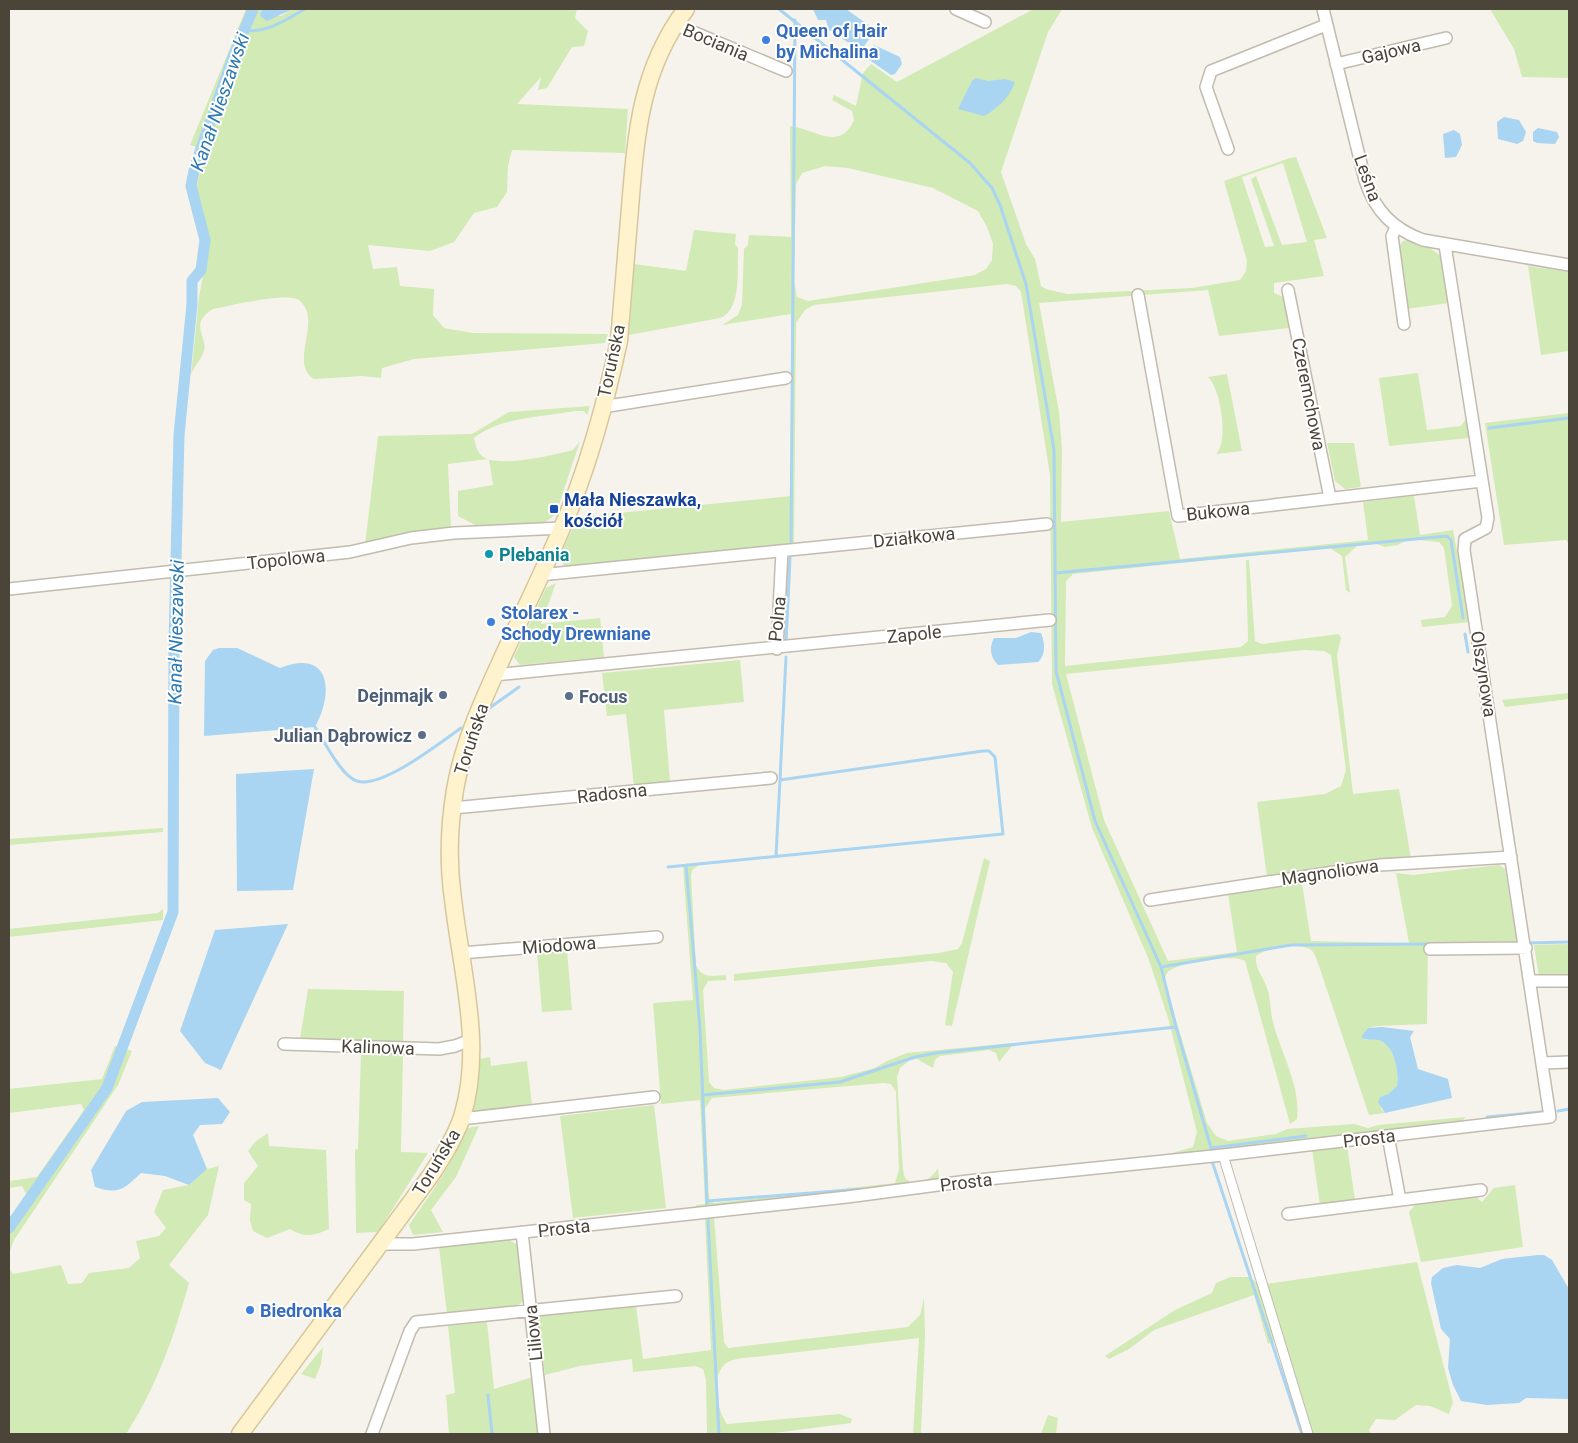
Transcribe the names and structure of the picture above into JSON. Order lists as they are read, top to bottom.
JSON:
{
  "streets": {
    "main road": ["Toruńska"],
    "street": [
      "Bociania",
      "Gajowa",
      "Leśna",
      "Czeremchowa",
      "Bukowa",
      "Działkowa",
      "Topolowa",
      "Polna",
      "Zapole",
      "Olszynowa",
      "Radosna",
      "Magnoliowa",
      "Miodowa",
      "Kalinowa",
      "Prosta",
      "Liliowa"
    ]
  },
  "crossings": [
    ["Bociania", "Toruńska"],
    ["Gajowa", "Leśna"],
    ["Leśna", "Olszynowa"],
    ["Toruńska", "Topolowa"],
    ["Toruńska", "Polna"],
    ["Toruńska", "Radosna"],
    ["Toruńska", "Miodowa"],
    ["Toruńska", "Kalinowa"],
    ["Toruńska", "Prosta"],
    ["Czeremchowa", "Bukowa"],
    ["Bukowa", "Olszynowa"],
    ["Działkowa", "Polna"],
    ["Polna", "Zapole"],
    ["Olszynowa", "Magnoliowa"],
    ["Olszynowa", "Prosta"],
    ["Prosta", "Liliowa"]
  ],
  "water": ["Kanał Nieszawski"],
  "places": {
    "other": [
      "Queen of Hair by Michalina",
      "Plebania",
      "Stolarex - Schody Drewniane",
      "Dejnmajk",
      "Focus",
      "Julian Dąbrowicz",
      "Biedronka"
    ],
    "transit": ["Mała Nieszawka, kościół"]
  }
}
